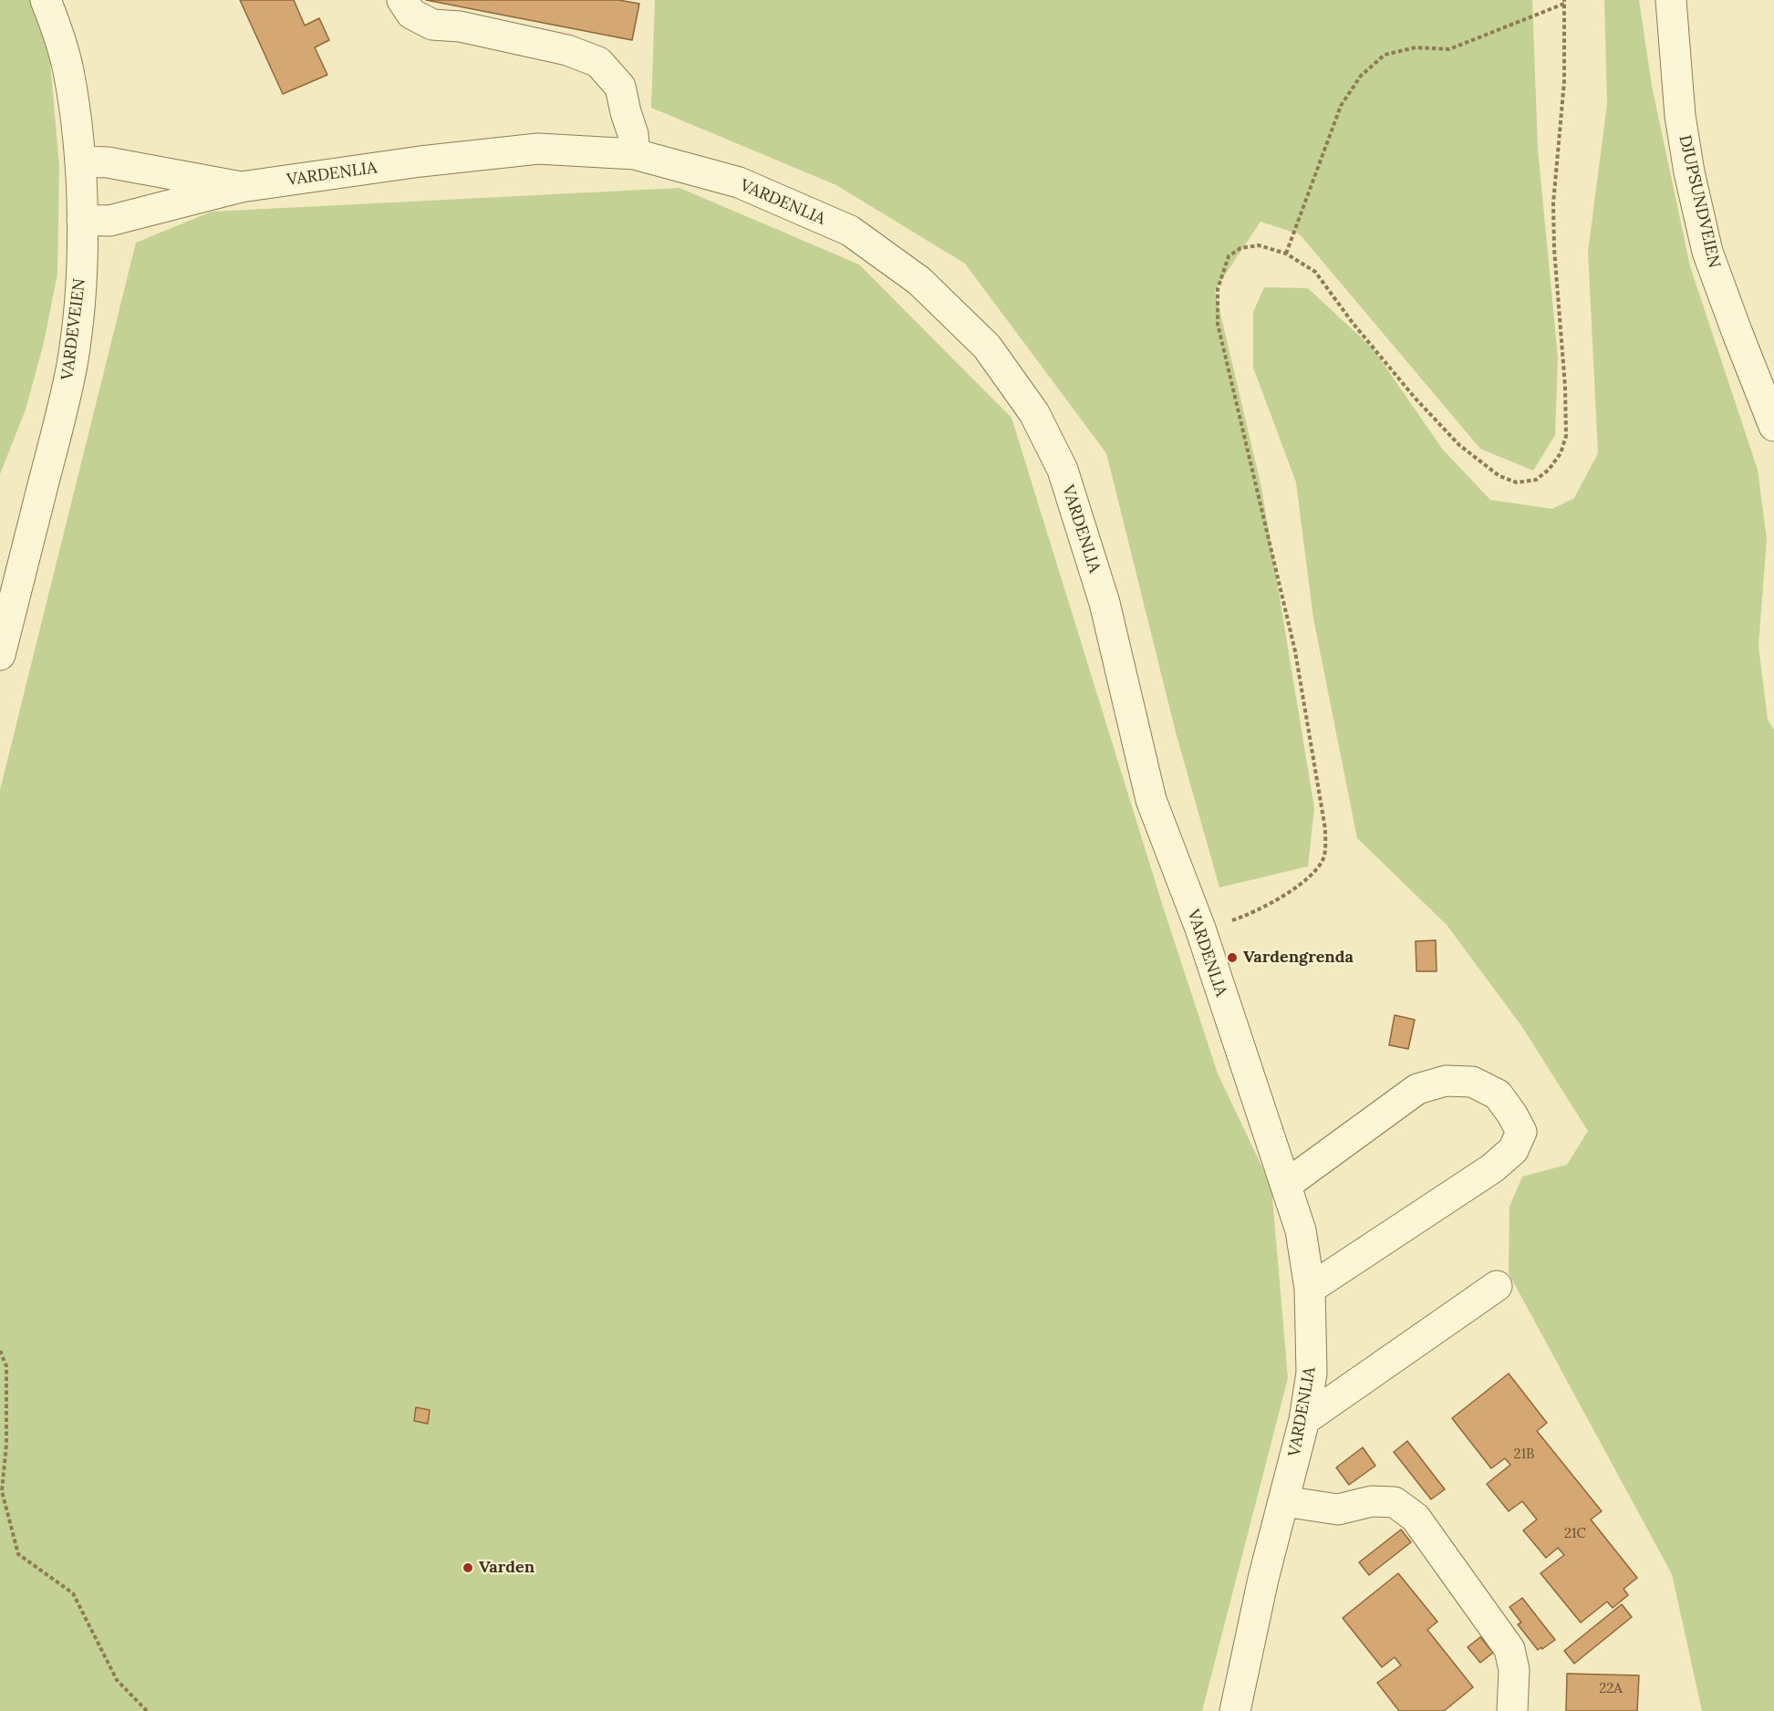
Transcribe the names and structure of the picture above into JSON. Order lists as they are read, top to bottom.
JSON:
{
  "streets": {
    "street": ["VARDENLIA", "DJUPSUNDVEIEN", "VARDEVEIEN"]
  },
  "crossings": [
    ["VARDENLIA", "VARDEVEIEN"]
  ],
  "places": ["Vardengrenda", "Varden"],
  "house_numbers": ["21B", "21C", "22A"]
}
